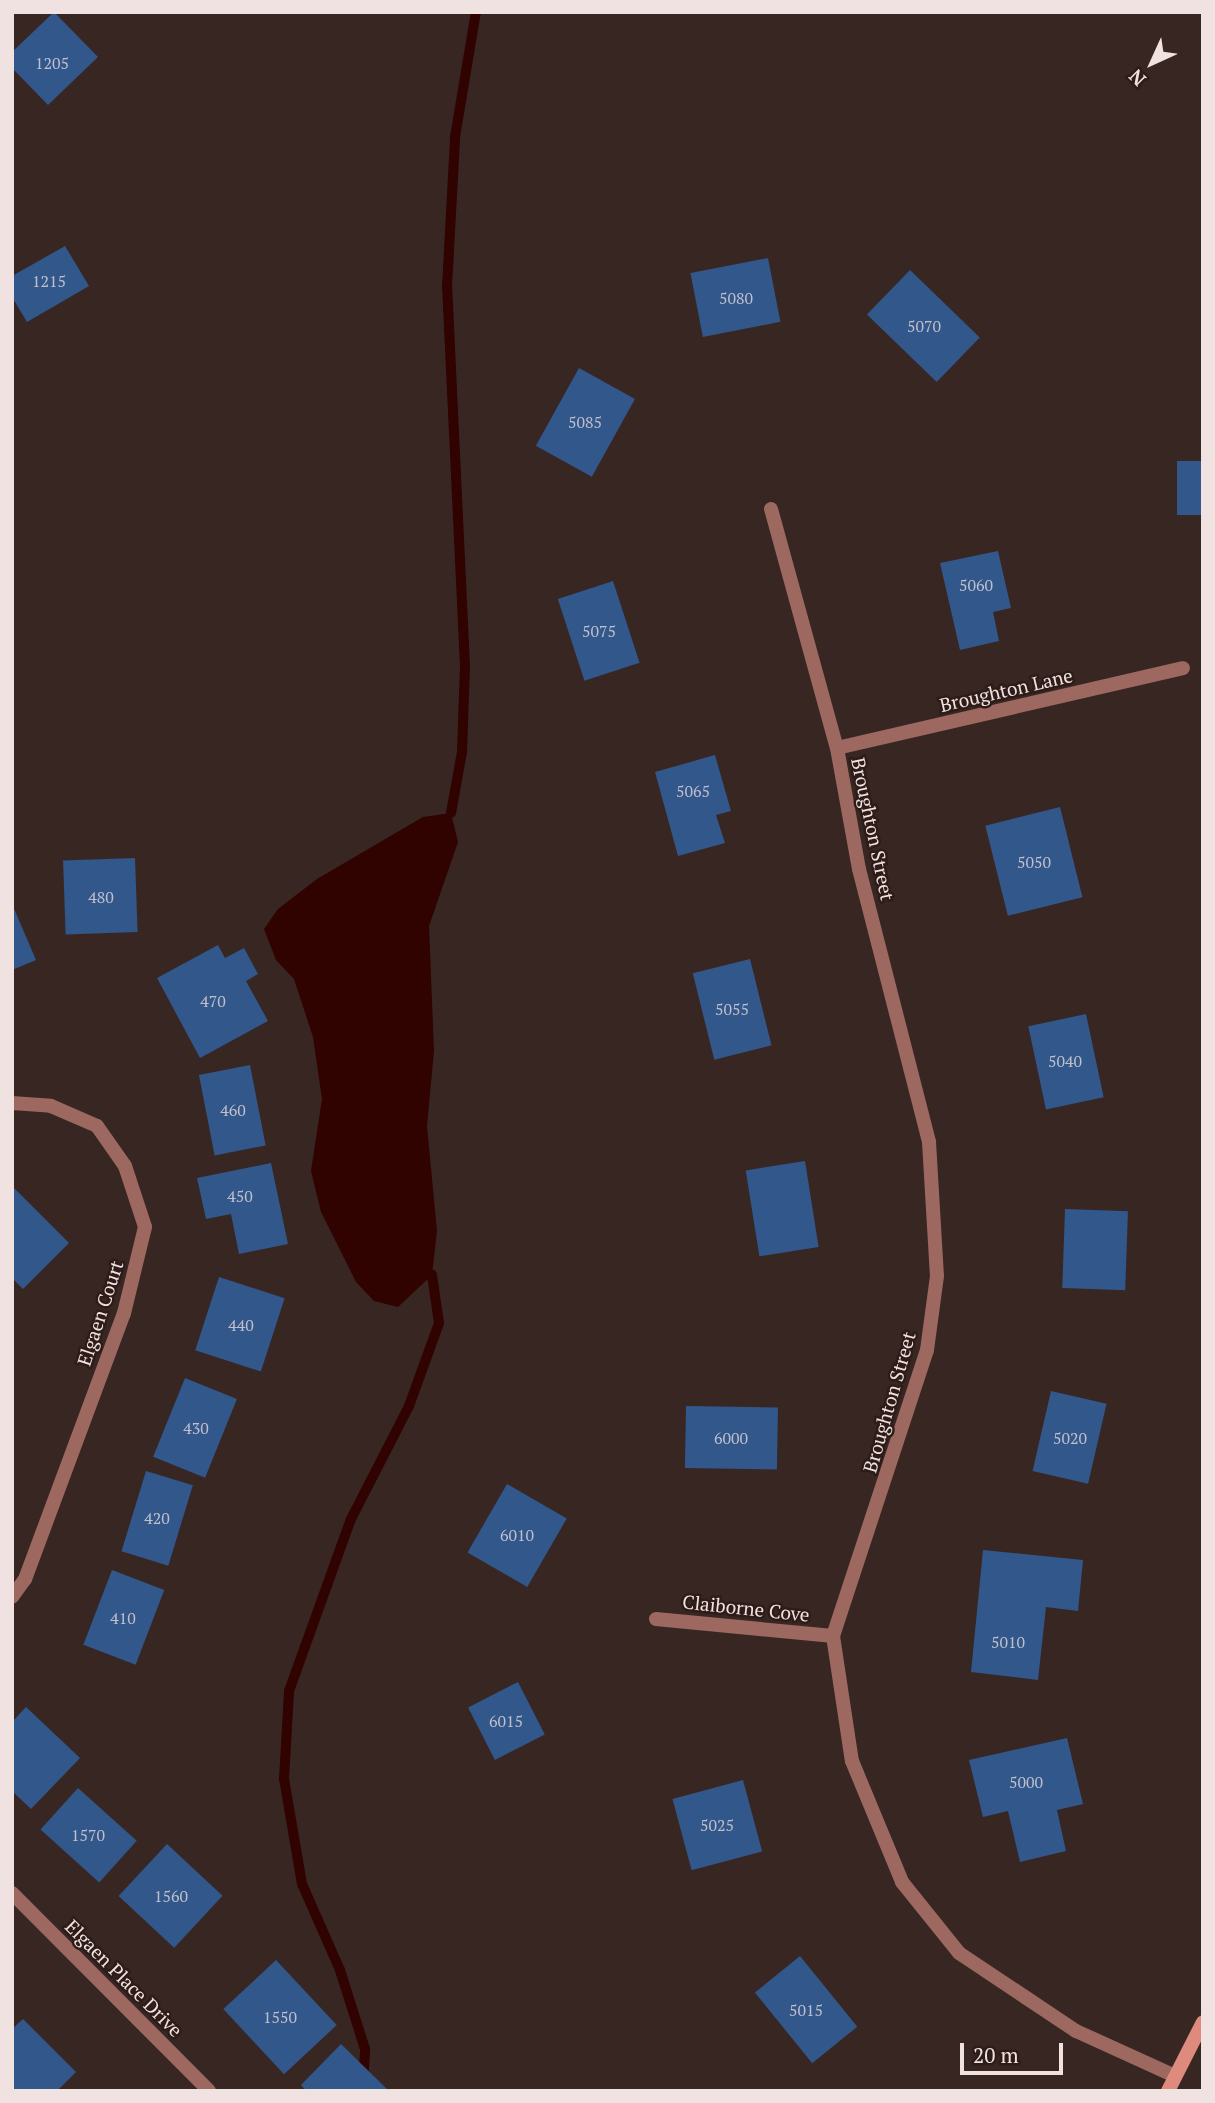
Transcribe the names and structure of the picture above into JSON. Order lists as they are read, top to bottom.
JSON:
{
  "streets": {
    "street": [
      "Broughton Lane",
      "Broughton Street",
      "Elgaen Court",
      "Claiborne Cove",
      "Elgaen Place Drive"
    ]
  },
  "crossings": [
    ["Broughton Lane", "Broughton Street"],
    ["Broughton Street", "Claiborne Cove"]
  ],
  "house_numbers": [
    "1205",
    "1215",
    "5080",
    "5070",
    "5085",
    "5060",
    "5075",
    "5065",
    "5050",
    "480",
    "470",
    "5055",
    "5040",
    "460",
    "450",
    "440",
    "430",
    "6000",
    "5020",
    "420",
    "6010",
    "410",
    "5010",
    "6015",
    "5000",
    "5025",
    "1570",
    "1560",
    "5015",
    "1550"
  ],
  "scale_bar": "20 m",
  "north": "bottom left"
}
